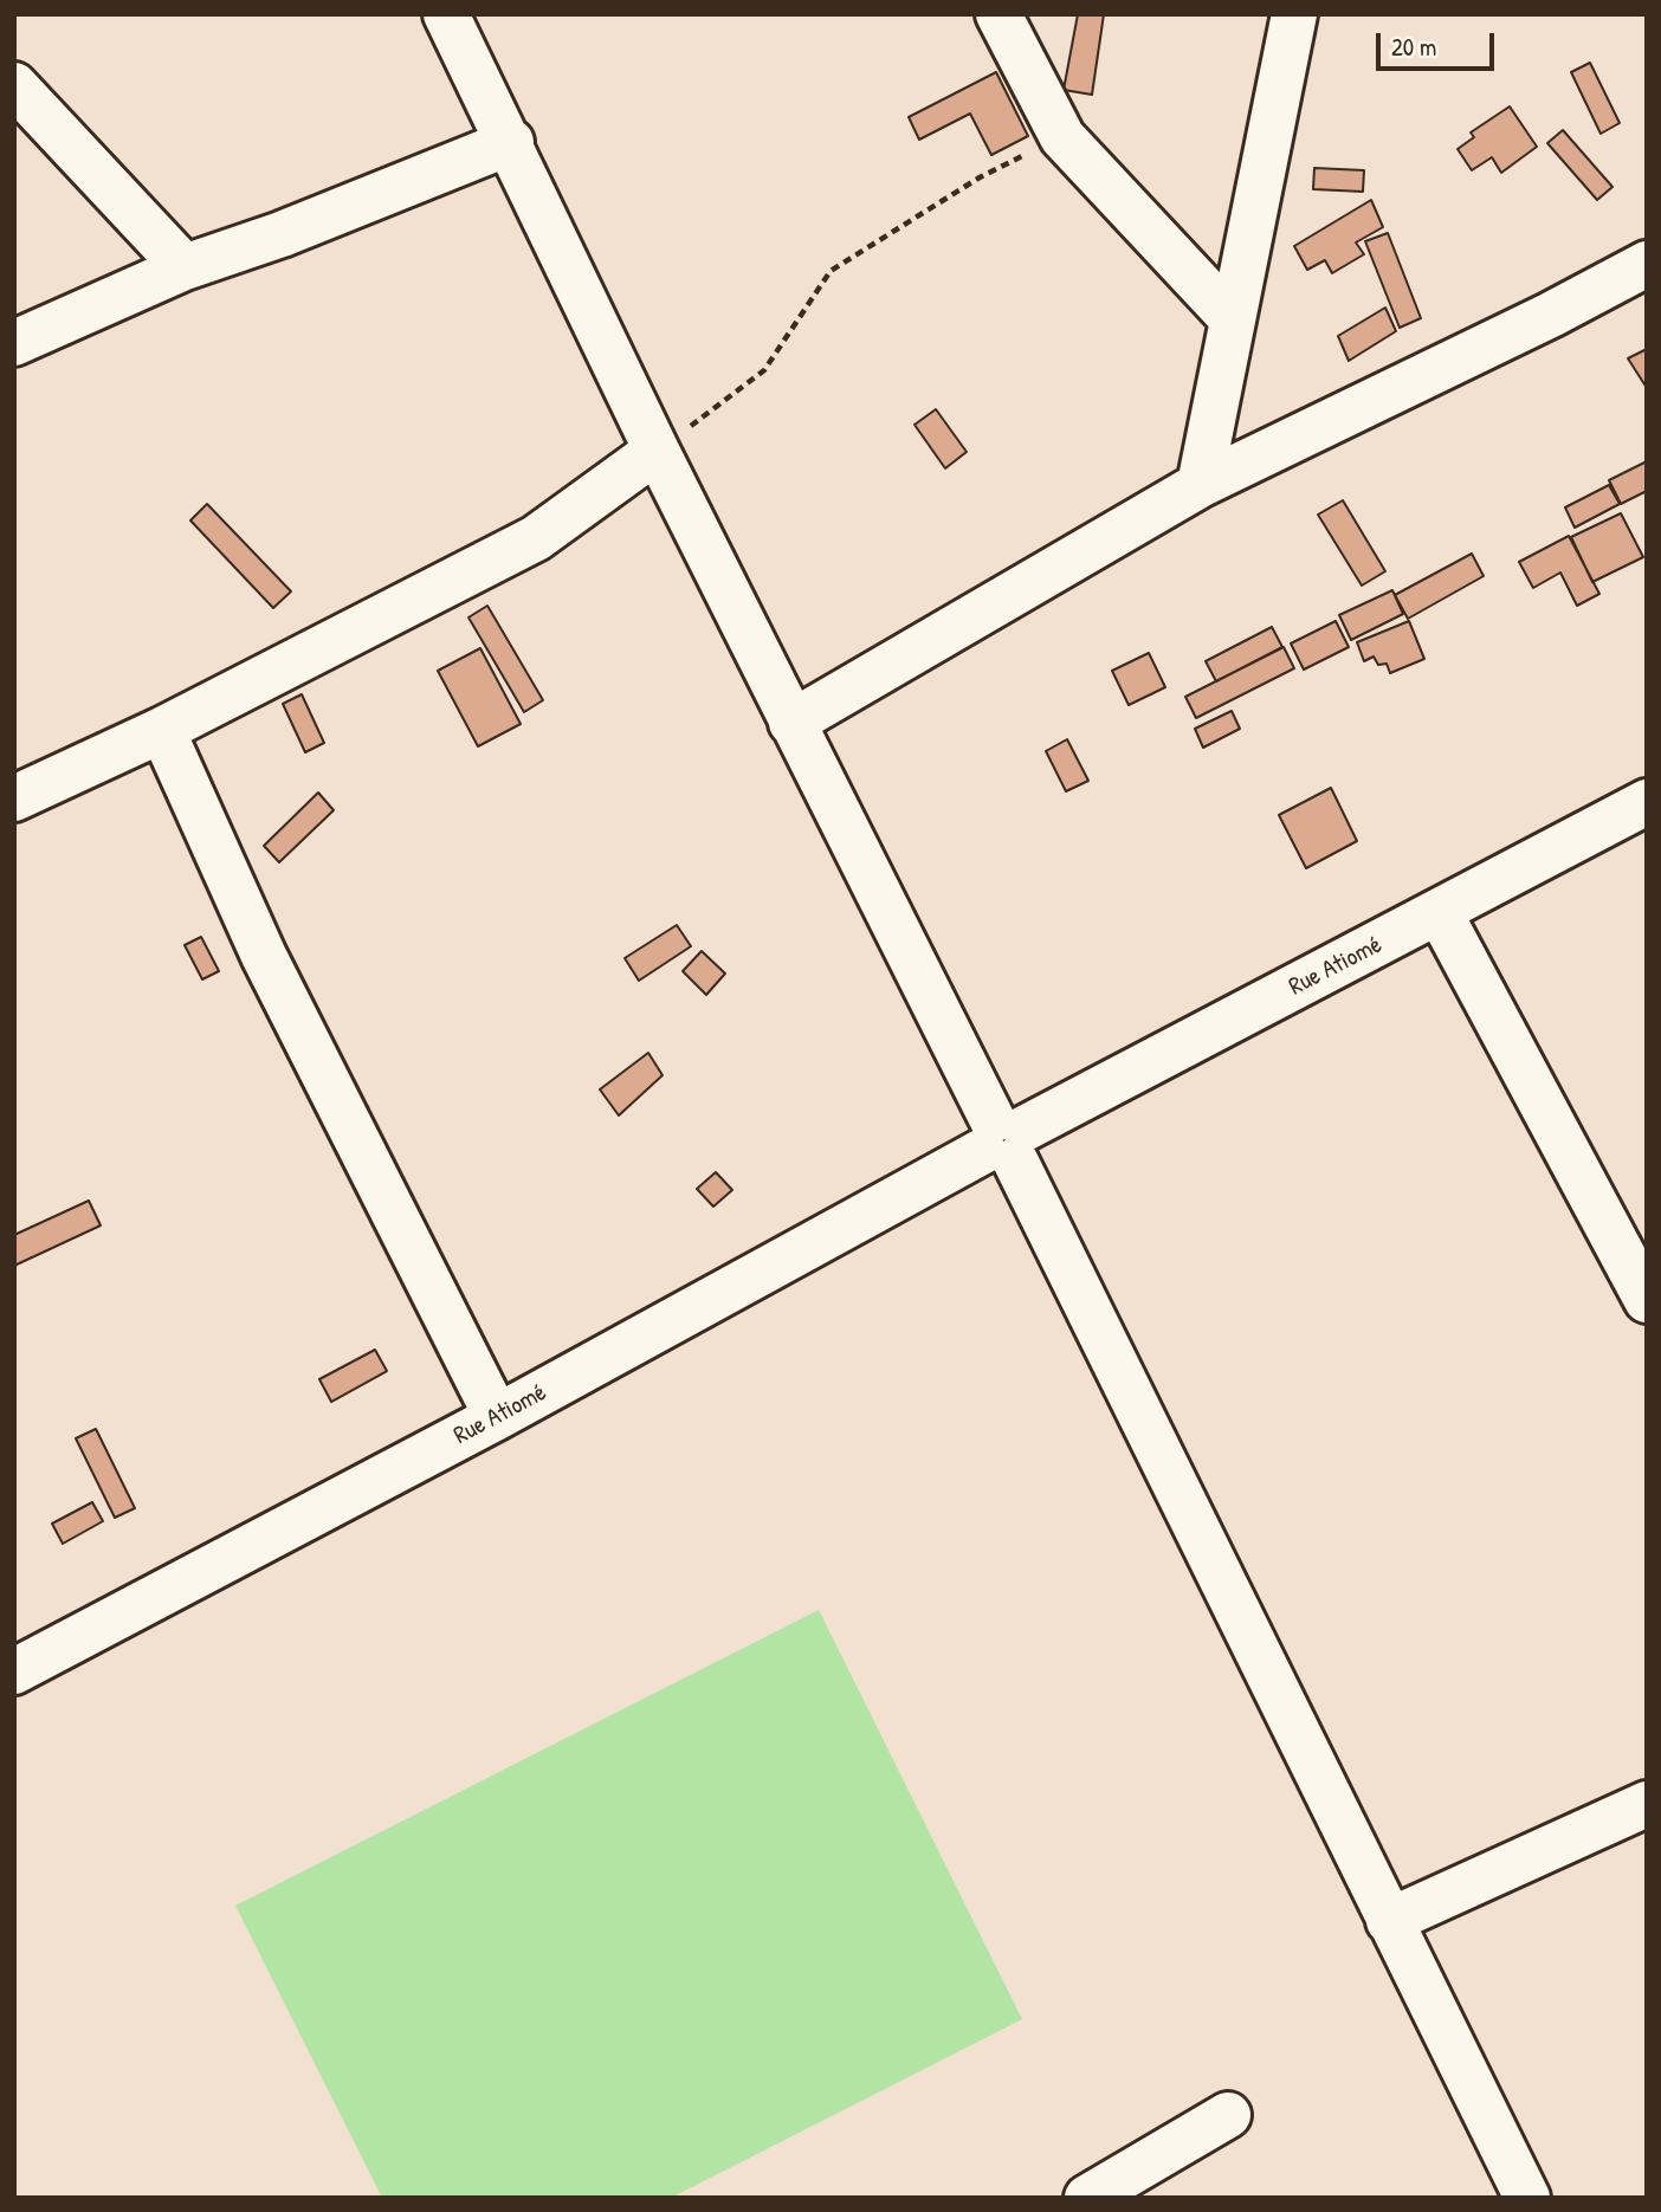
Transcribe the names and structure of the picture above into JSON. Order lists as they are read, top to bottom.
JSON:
{
  "streets": {
    "street": ["Rue Atiomé"]
  },
  "scale_bar": "20 m"
}
